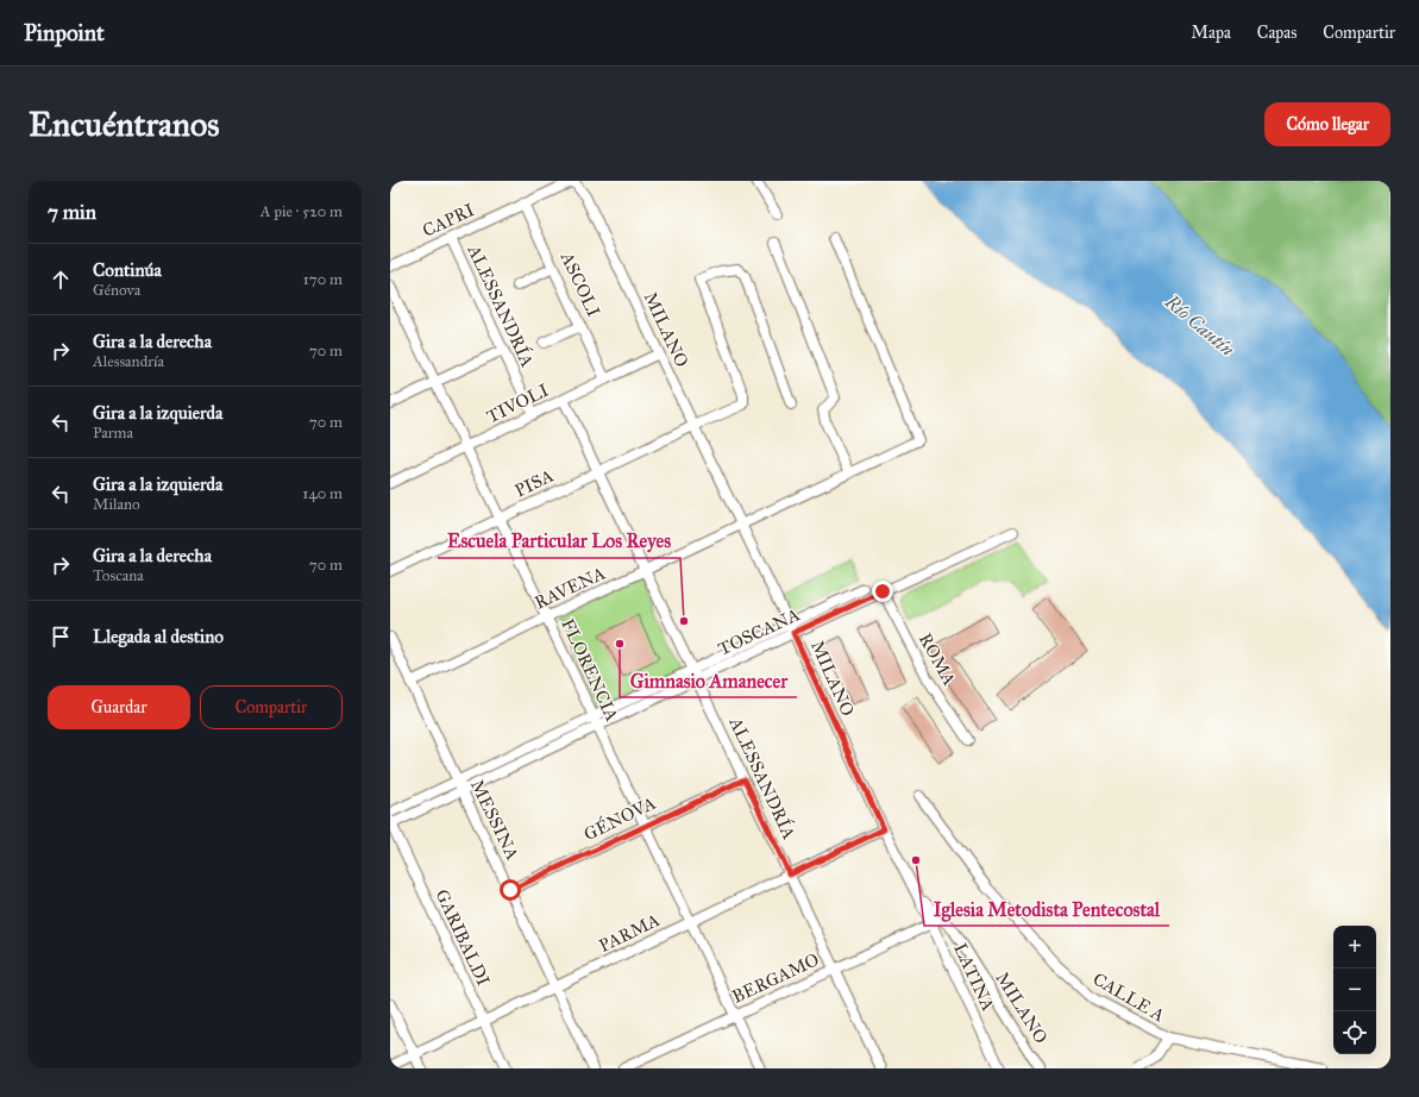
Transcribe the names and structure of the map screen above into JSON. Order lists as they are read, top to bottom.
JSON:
{
  "streets": {
    "street": [
      "CAPRI",
      "ASCOLI",
      "ALESSANDRÍA",
      "MILANO",
      "TIVOLI",
      "PISA",
      "RAVENA",
      "TOSCANA",
      "ROMA",
      "FLORENCIA",
      "GÉNOVA",
      "MESSINA",
      "PARMA",
      "GARIBALDI",
      "LATINA",
      "BERGAMO",
      "CALLE A"
    ]
  },
  "crossings": [
    ["CAPRI", "ASCOLI"],
    ["CAPRI", "ALESSANDRÍA"],
    ["CAPRI", "MILANO"],
    ["ASCOLI", "TIVOLI"],
    ["ALESSANDRÍA", "TIVOLI"],
    ["ALESSANDRÍA", "PISA"],
    ["ALESSANDRÍA", "RAVENA"],
    ["ALESSANDRÍA", "TOSCANA"],
    ["ALESSANDRÍA", "GÉNOVA"],
    ["ALESSANDRÍA", "PARMA"],
    ["ALESSANDRÍA", "BERGAMO"],
    ["MILANO", "TIVOLI"],
    ["MILANO", "PISA"],
    ["MILANO", "RAVENA"],
    ["MILANO", "TOSCANA"],
    ["MILANO", "PARMA"],
    ["MILANO", "LATINA"],
    ["MILANO", "BERGAMO"],
    ["TIVOLI", "FLORENCIA"],
    ["PISA", "FLORENCIA"],
    ["RAVENA", "FLORENCIA"],
    ["RAVENA", "MESSINA"],
    ["TOSCANA", "ROMA"],
    ["TOSCANA", "FLORENCIA"],
    ["TOSCANA", "MESSINA"],
    ["TOSCANA", "GARIBALDI"],
    ["FLORENCIA", "GÉNOVA"],
    ["FLORENCIA", "PARMA"],
    ["FLORENCIA", "BERGAMO"],
    ["GÉNOVA", "MESSINA"],
    ["MESSINA", "PARMA"],
    ["PARMA", "GARIBALDI"],
    ["LATINA", "BERGAMO"]
  ],
  "water": ["Río Cautín"],
  "places": ["Escuela Particular Los Reyes", "Gimnasio Amanecer", "Iglesia Metodista Pentecostal"],
  "page": {
    "header": "Pinpoint",
    "nav": ["Mapa", "Capas", "Compartir"],
    "buttons": [
      "Cómo llegar",
      ["Guardar", "Compartir"]
    ],
    "title": "Encuéntranos",
    "heading": ["7 min", "A pie · 520 m"],
    "list": [
      ["Continúa", "Génova", "170 m"],
      ["Gira a la derecha", "Alessandría", "70 m"],
      ["Gira a la izquierda", "Parma", "70 m"],
      ["Gira a la izquierda", "Milano", "140 m"],
      ["Gira a la derecha", "Toscana", "70 m"],
      "Llegada al destino"
    ],
    "map_buttons": ["+", "−"]
  }
}
